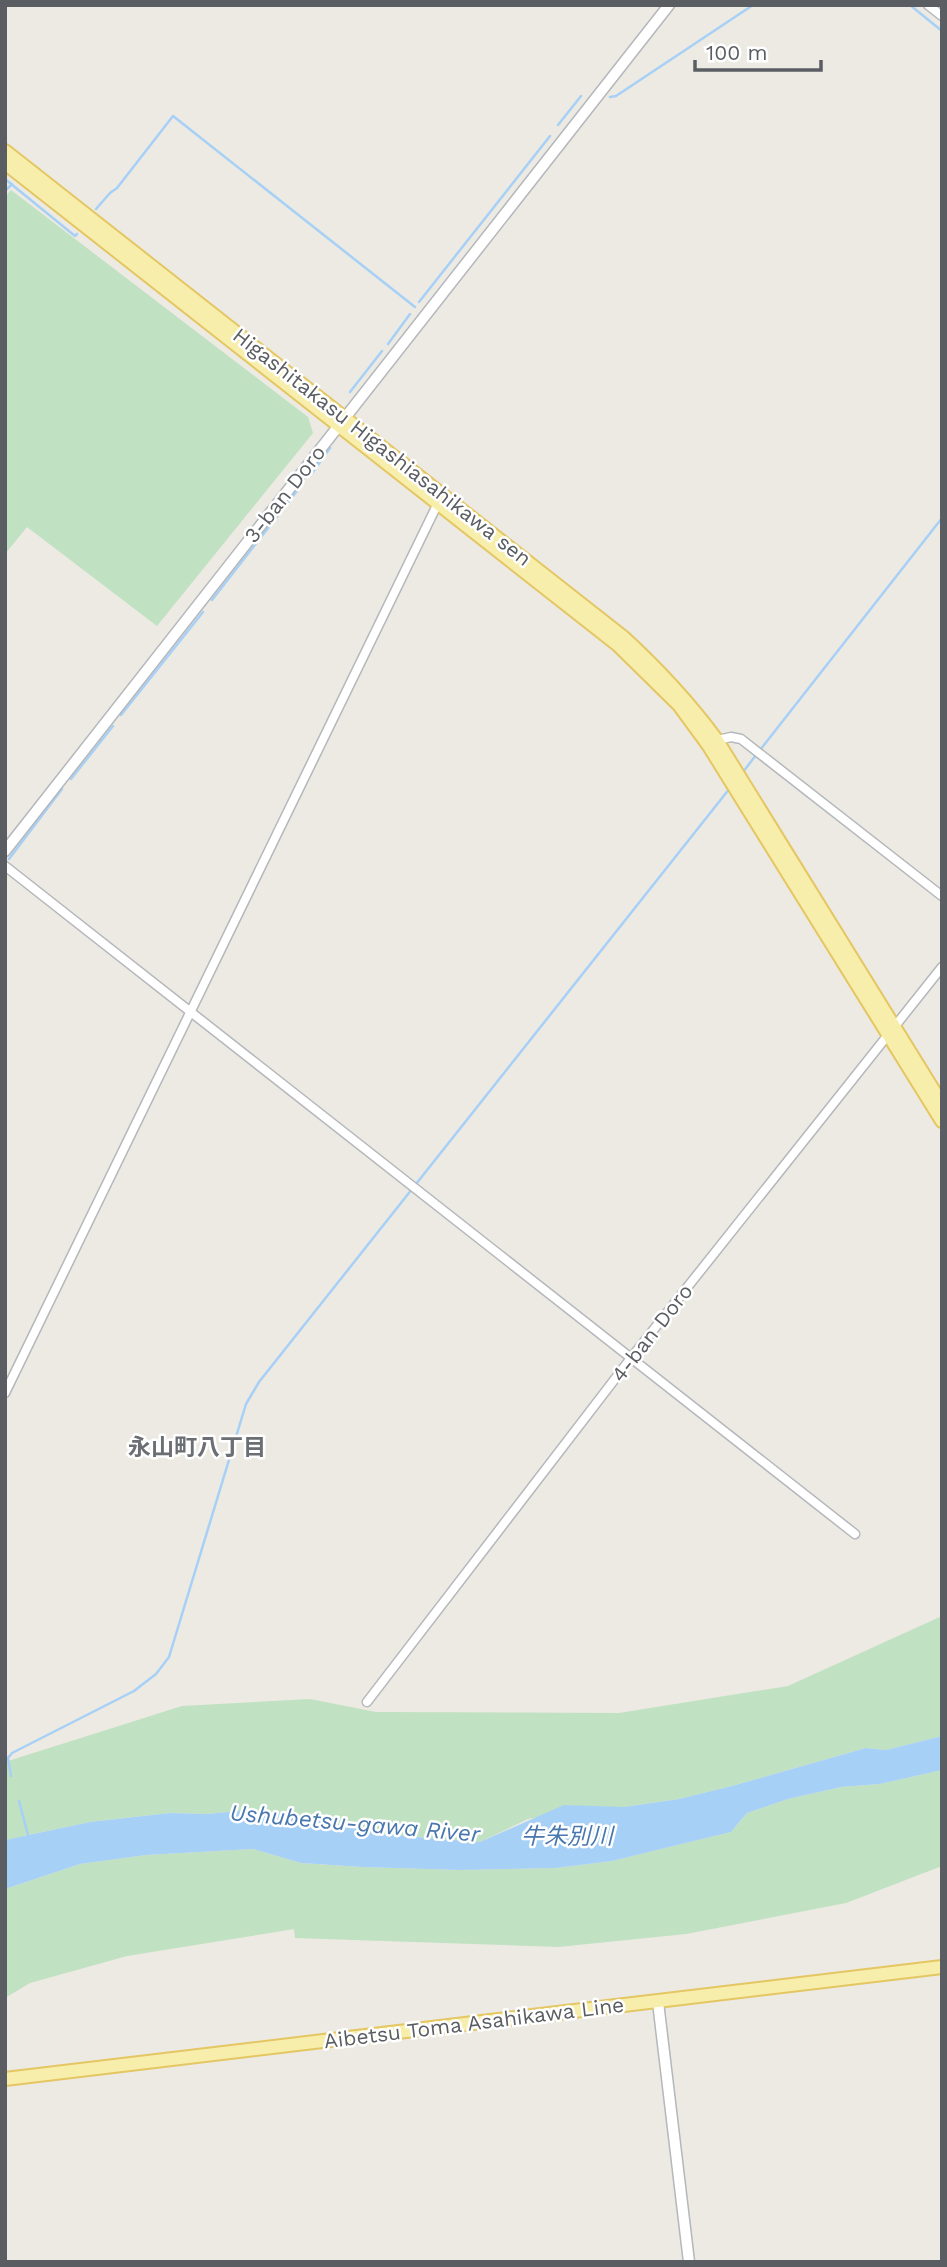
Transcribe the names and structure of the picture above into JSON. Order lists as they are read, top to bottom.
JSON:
{
  "streets": {
    "main road": ["Higashitakasu Higashiasahikawa sen", "Aibetsu Toma Asahikawa Line"],
    "street": ["3-ban Doro", "4-ban Doro"]
  },
  "crossings": [
    ["Higashitakasu Higashiasahikawa sen", "3-ban Doro"],
    ["Higashitakasu Higashiasahikawa sen", "4-ban Doro"]
  ],
  "districts": ["永山町八丁目"],
  "water": ["Ushubetsu-gawa River", "牛朱別川"],
  "scale_bar": "100 m"
}
